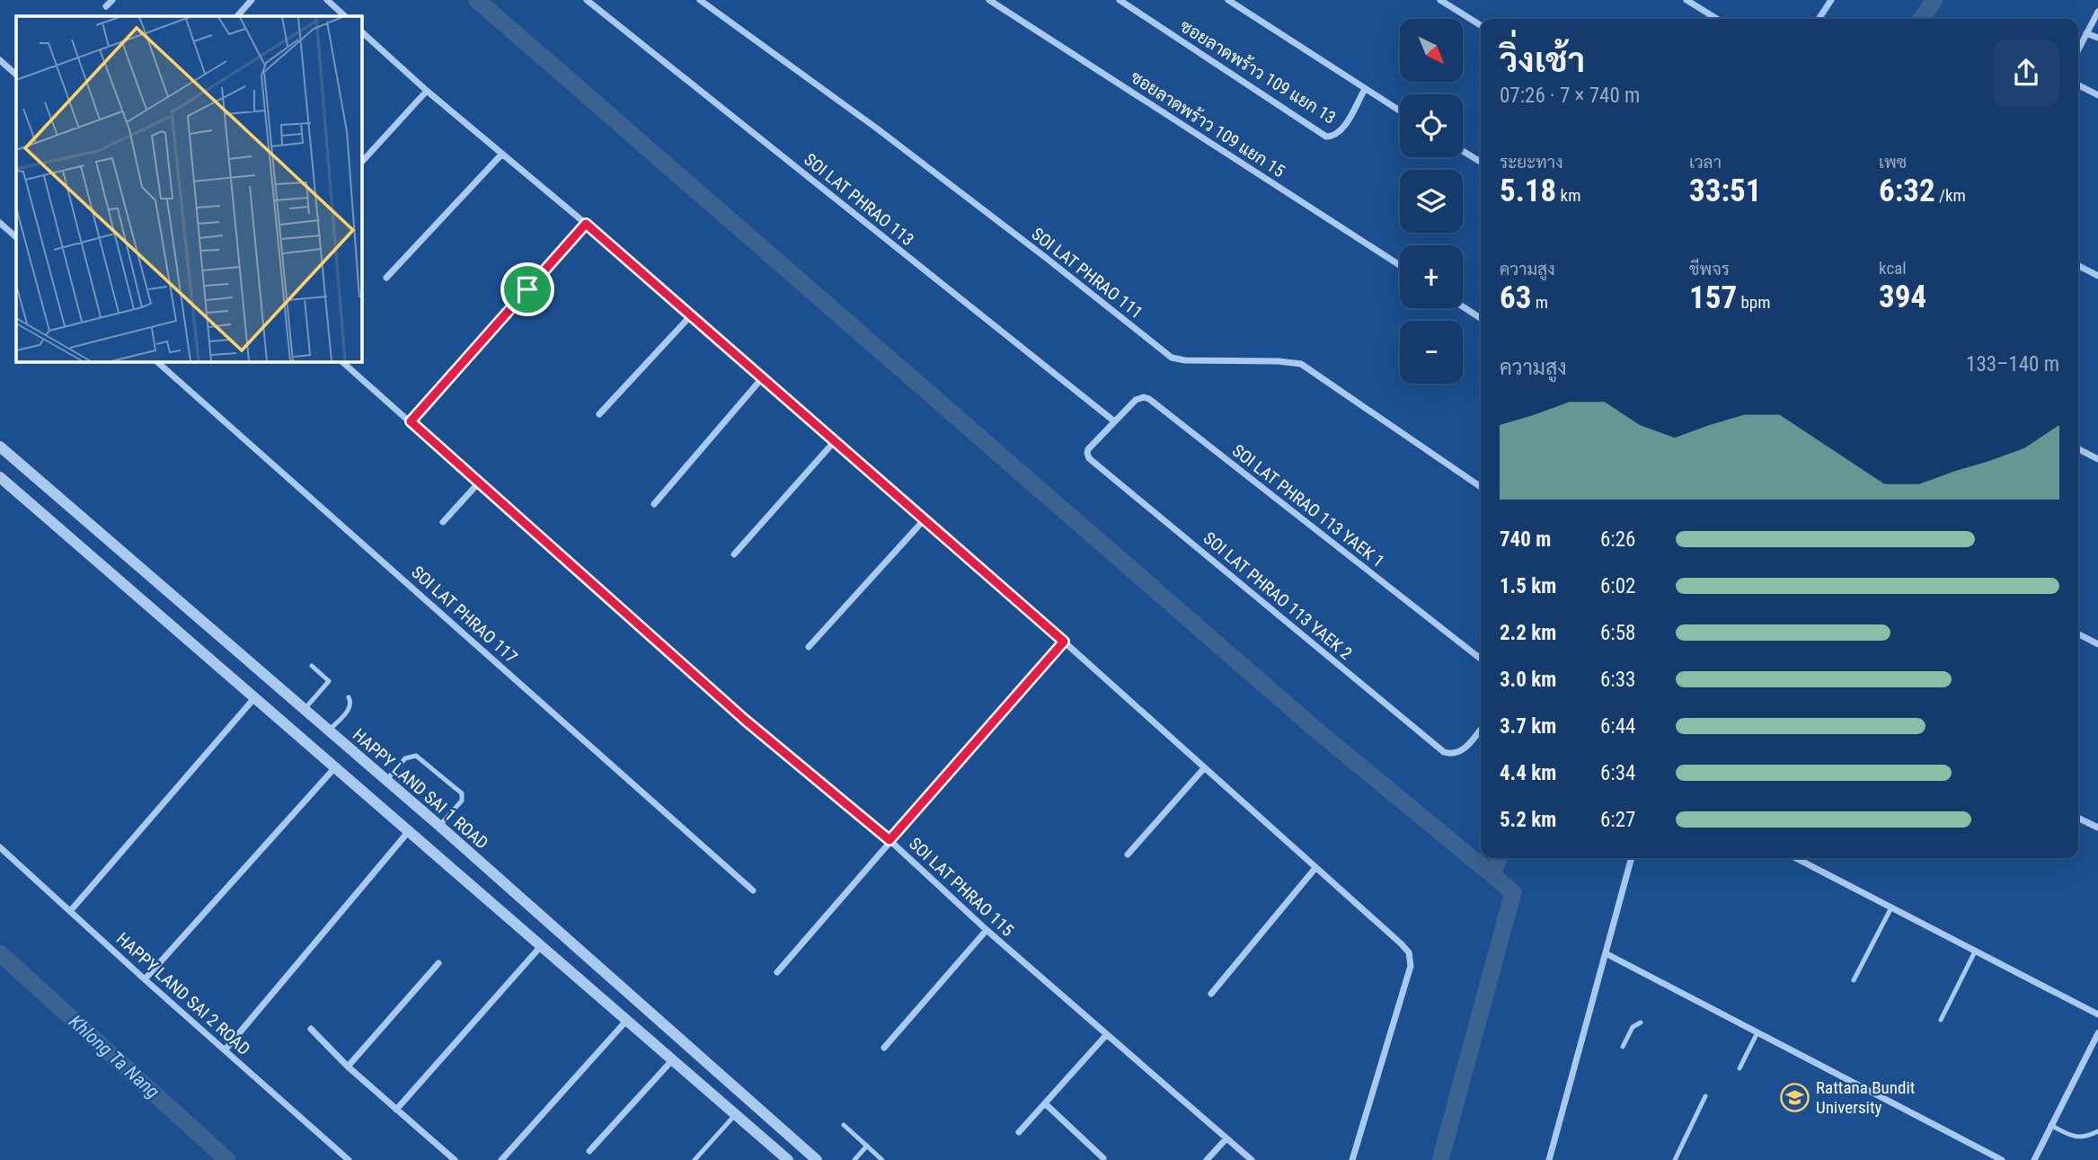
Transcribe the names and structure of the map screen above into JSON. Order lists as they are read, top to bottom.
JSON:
{
  "streets": {
    "street": [
      "ซอยลาดพร้าว 109 แยก 13",
      "ซอยลาดพร้าว 109 แยก 15",
      "SOI LAT PHRAO 113",
      "SOI LAT PHRAO 111",
      "SOI LAT PHRAO 113 YAEK 1",
      "SOI LAT PHRAO 113 YAEK 2",
      "SOI LAT PHRAO 117",
      "HAPPY LAND SAI 1 ROAD",
      "SOI LAT PHRAO 115",
      "HAPPY LAND SAI 2 ROAD"
    ]
  },
  "crossings": [
    ["SOI LAT PHRAO 113", "SOI LAT PHRAO 113 YAEK 1"],
    ["SOI LAT PHRAO 113", "SOI LAT PHRAO 113 YAEK 2"],
    ["SOI LAT PHRAO 113 YAEK 1", "SOI LAT PHRAO 113 YAEK 2"]
  ],
  "water": ["Khlong Ta Nang"],
  "places": {
    "school or university": ["Rattana Bundit University"]
  },
  "north": "bottom right",
  "page": {
    "map_buttons": ["+", "−"],
    "heading": ["วิ่งเช้า", "07:26 · 7 × 740 m"],
    "stats": [
      ["ระยะทาง", "5.18 km"],
      ["เวลา", "33:51"],
      ["เพซ", "6:32 /km"],
      ["ความสูง", "63 m"],
      ["ชีพจร", "157 bpm"],
      ["kcal", "394"]
    ],
    "chart": ["ความสูง", "133–140 m"],
    "list": [
      {
        "name": "740 m",
        "note": "6:26"
      },
      {
        "name": "1.5 km",
        "note": "6:02"
      },
      {
        "name": "2.2 km",
        "note": "6:58"
      },
      {
        "name": "3.0 km",
        "note": "6:33"
      },
      {
        "name": "3.7 km",
        "note": "6:44"
      },
      {
        "name": "4.4 km",
        "note": "6:34"
      },
      {
        "name": "5.2 km",
        "note": "6:27"
      }
    ]
  }
}
